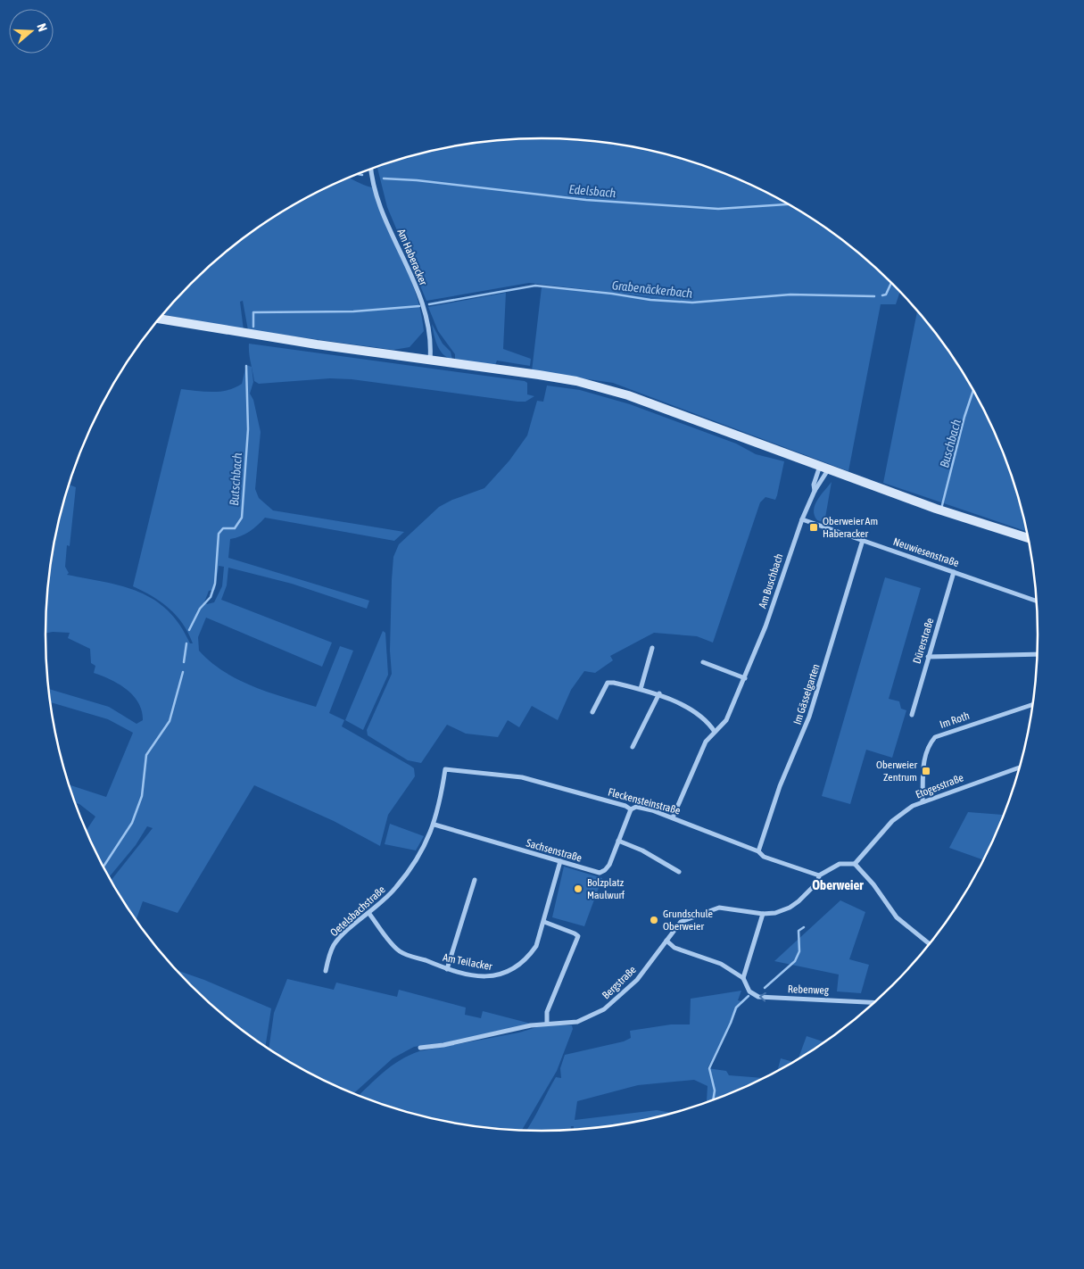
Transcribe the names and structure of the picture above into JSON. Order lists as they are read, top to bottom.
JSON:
{
  "streets": {
    "street": [
      "Am Haberacker",
      "Neuwiesenstraße",
      "Am Buschbach",
      "Dürerstraße",
      "Im Gässelgarten",
      "Im Roth",
      "Etogesstraße",
      "Fleckensteinstraße",
      "Sachsenstraße",
      "Oetelsbachstraße",
      "Am Teilacker",
      "Bergstraße",
      "Rebenweg"
    ]
  },
  "crossings": [
    ["Neuwiesenstraße", "Am Buschbach"],
    ["Neuwiesenstraße", "Dürerstraße"],
    ["Neuwiesenstraße", "Im Gässelgarten"],
    ["Am Buschbach", "Fleckensteinstraße"],
    ["Im Gässelgarten", "Fleckensteinstraße"],
    ["Im Roth", "Etogesstraße"],
    ["Fleckensteinstraße", "Sachsenstraße"],
    ["Fleckensteinstraße", "Oetelsbachstraße"],
    ["Fleckensteinstraße", "Bergstraße"],
    ["Sachsenstraße", "Oetelsbachstraße"],
    ["Sachsenstraße", "Am Teilacker"],
    ["Oetelsbachstraße", "Am Teilacker"],
    ["Bergstraße", "Rebenweg"]
  ],
  "one_way": ["Rebenweg"],
  "districts": ["Oberweier"],
  "water": [
    "Edelsbach",
    "Grabenäckerbach",
    "Buschbach",
    "Butschbach"
  ],
  "places": {
    "transit": ["Oberweier Am Haberacker", "Oberweier Zentrum"],
    "other": ["Bolzplatz Maulwurf", "Grundschule Oberweier"]
  },
  "north": "right"
}
